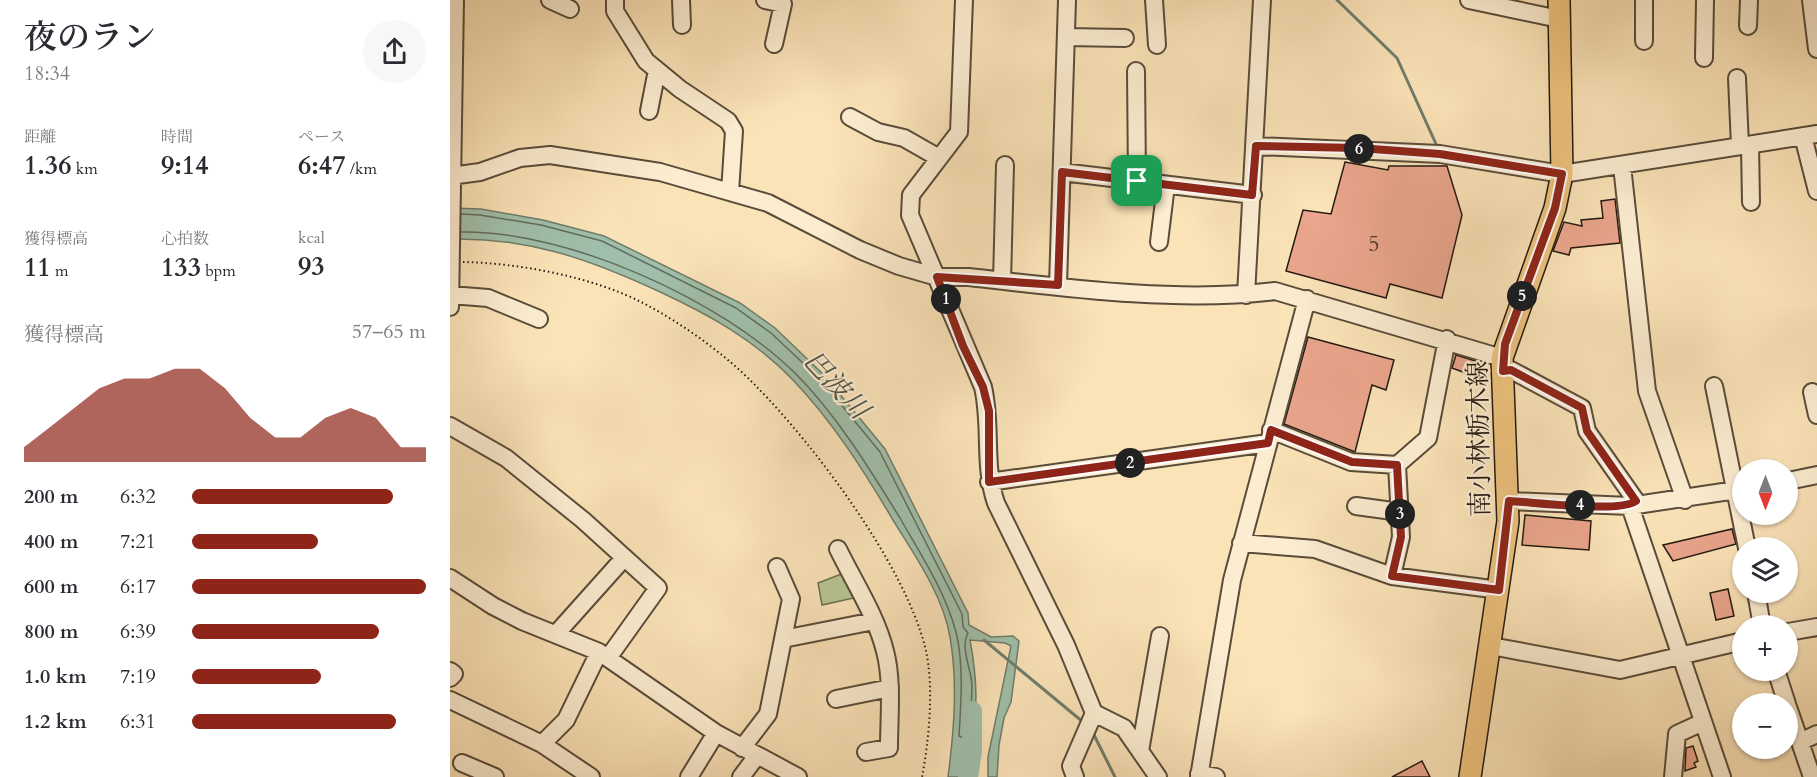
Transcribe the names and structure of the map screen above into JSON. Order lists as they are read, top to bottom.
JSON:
{
  "streets": {
    "main road": ["南小林栃木線"]
  },
  "water": ["巴波川"],
  "house_numbers": ["5"],
  "north": "bottom",
  "page": {
    "heading": ["夜のラン", "18:34"],
    "stats": [
      ["距離", "1.36 km"],
      ["時間", "9:14"],
      ["ペース", "6:47 /km"],
      ["獲得標高", "11 m"],
      ["心拍数", "133 bpm"],
      ["kcal", "93"]
    ],
    "pins": [
      "6",
      "5",
      "1",
      "2",
      "4",
      "3"
    ],
    "chart": ["獲得標高", "57–65 m"],
    "map_buttons": ["+", "−"],
    "list": [
      {
        "name": "200 m",
        "note": "6:32"
      },
      {
        "name": "400 m",
        "note": "7:21"
      },
      {
        "name": "600 m",
        "note": "6:17"
      },
      {
        "name": "800 m",
        "note": "6:39"
      },
      {
        "name": "1.0 km",
        "note": "7:19"
      },
      {
        "name": "1.2 km",
        "note": "6:31"
      }
    ]
  }
}
